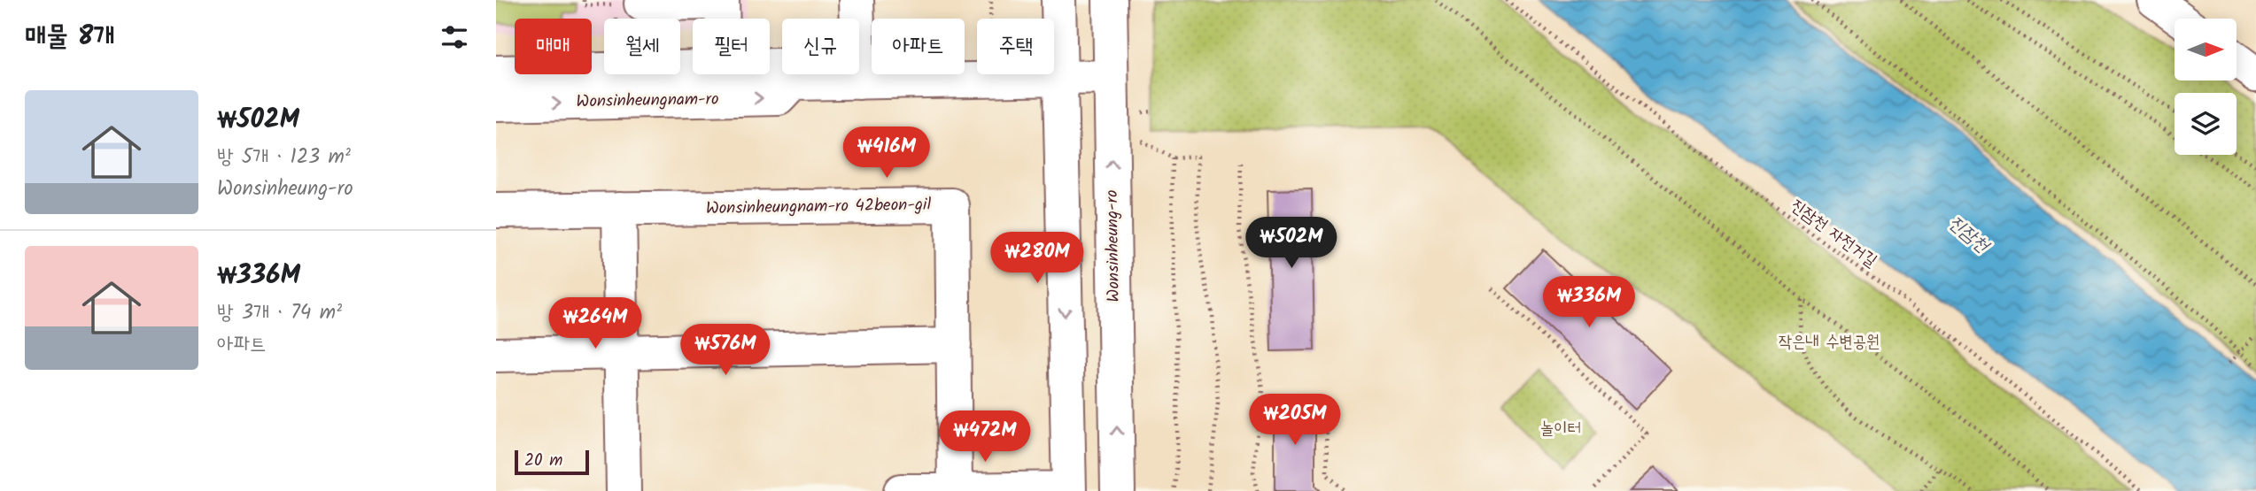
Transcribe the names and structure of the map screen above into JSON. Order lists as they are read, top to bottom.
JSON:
{
  "streets": {
    "street": ["Wonsinheungnam-ro", "Wonsinheungnam-ro 42beon-gil", "Wonsinheung-ro"],
    "path": ["진잠천 자전거길"]
  },
  "water": ["진잠천"],
  "parks": ["작은내 수변공원", "놀이터"],
  "scale_bar": "20 m",
  "north": "right",
  "page": {
    "heading": "매물 8개",
    "chip": [
      "매매",
      "월세",
      "필터",
      "신규",
      "아파트",
      "주택"
    ],
    "list": [
      {
        "name": "₩502M",
        "note": "방 5개 · 123 m² · Wonsinheung-ro"
      },
      {
        "name": "₩336M",
        "note": "방 3개 · 74 m² · 아파트"
      }
    ],
    "price": [
      "₩416M",
      "₩502M",
      "₩280M",
      "₩336M",
      "₩264M",
      "₩576M",
      "₩205M",
      "₩472M"
    ],
    "scale": "20 m"
  }
}
